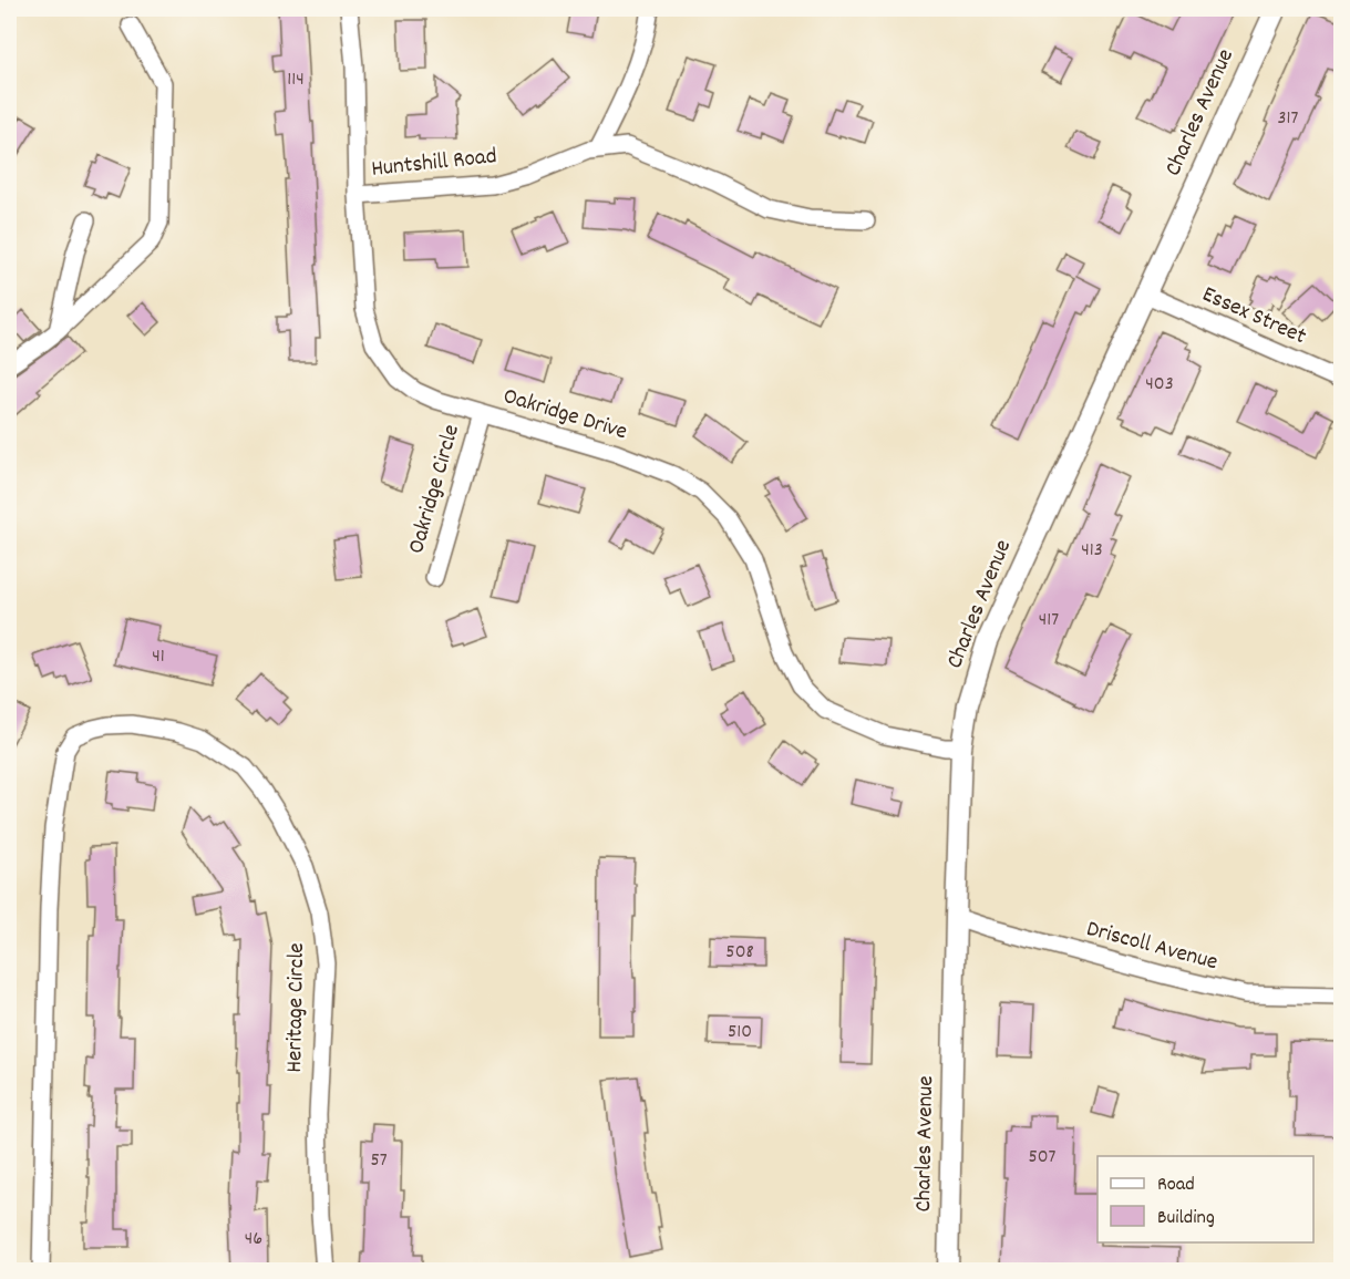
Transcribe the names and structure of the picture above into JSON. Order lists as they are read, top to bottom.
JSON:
{
  "streets": {
    "street": [
      "Charles Avenue",
      "Huntshill Road",
      "Essex Street",
      "Oakridge Drive",
      "Oakridge Circle",
      "Driscoll Avenue",
      "Heritage Circle"
    ]
  },
  "crossings": [
    ["Charles Avenue", "Essex Street"],
    ["Charles Avenue", "Oakridge Drive"],
    ["Charles Avenue", "Driscoll Avenue"],
    ["Huntshill Road", "Oakridge Drive"],
    ["Oakridge Drive", "Oakridge Circle"]
  ],
  "house_numbers": [
    "114",
    "317",
    "403",
    "413",
    "417",
    "41",
    "508",
    "510",
    "507",
    "57",
    "46"
  ],
  "legend": ["Road", "Building"]
}
